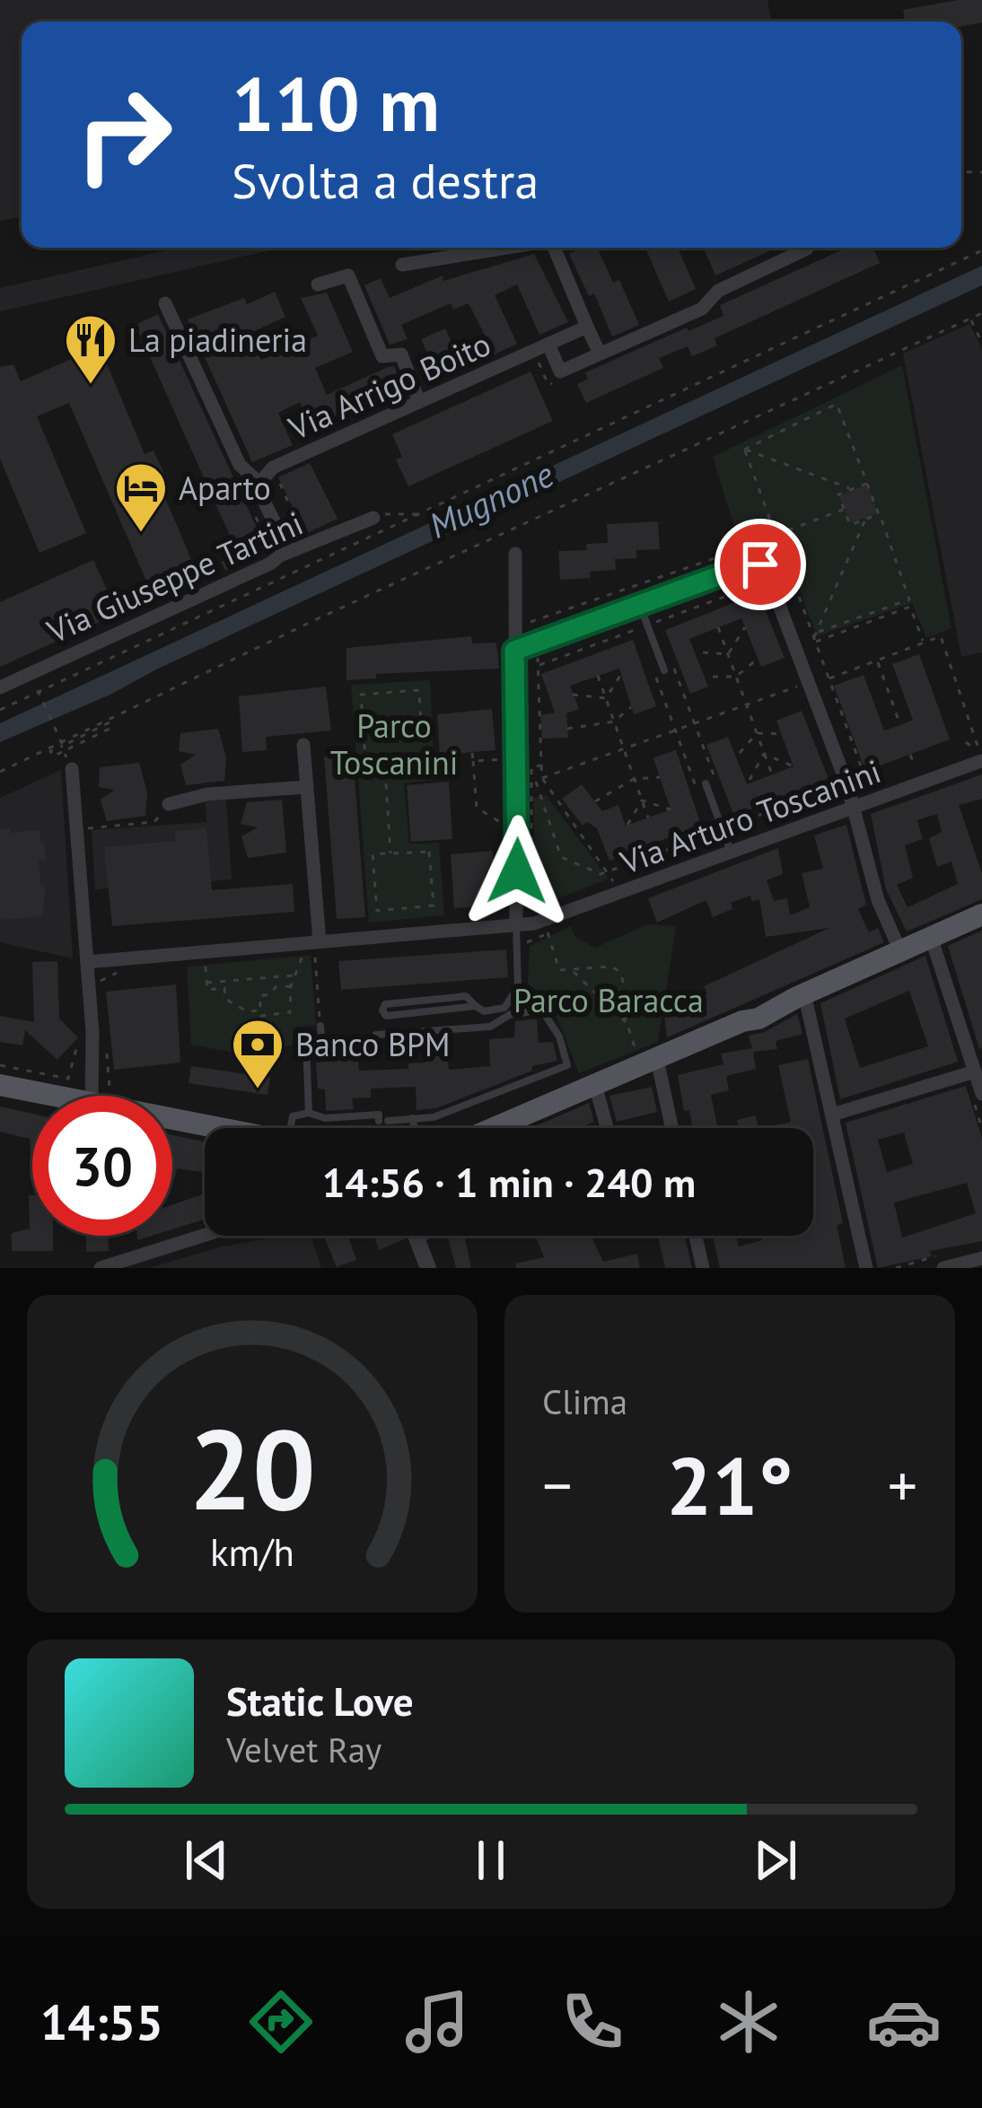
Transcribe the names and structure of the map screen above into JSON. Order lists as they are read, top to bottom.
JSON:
{
  "streets": {
    "street": ["Via Arrigo Boito", "Via Giuseppe Tartini", "Via Arturo Toscanini"]
  },
  "water": ["Mugnone"],
  "parks": ["Parco Toscanini", "Parco Baracca"],
  "places": {
    "restaurant": ["La piadineria"],
    "hotel": ["Aparto"],
    "bank": ["Banco BPM"]
  },
  "page": {
    "turn": ["110 m", "Svolta a destra"],
    "limit": "30",
    "trip": "14:56 · 1 min · 240 m",
    "tile": "Clima",
    "heat": ["−", "21°", "+"],
    "song": ["Static Love", "Velvet Ray"],
    "tabs": "14:55",
    "gauge": ["20", "km/h"]
  }
}
